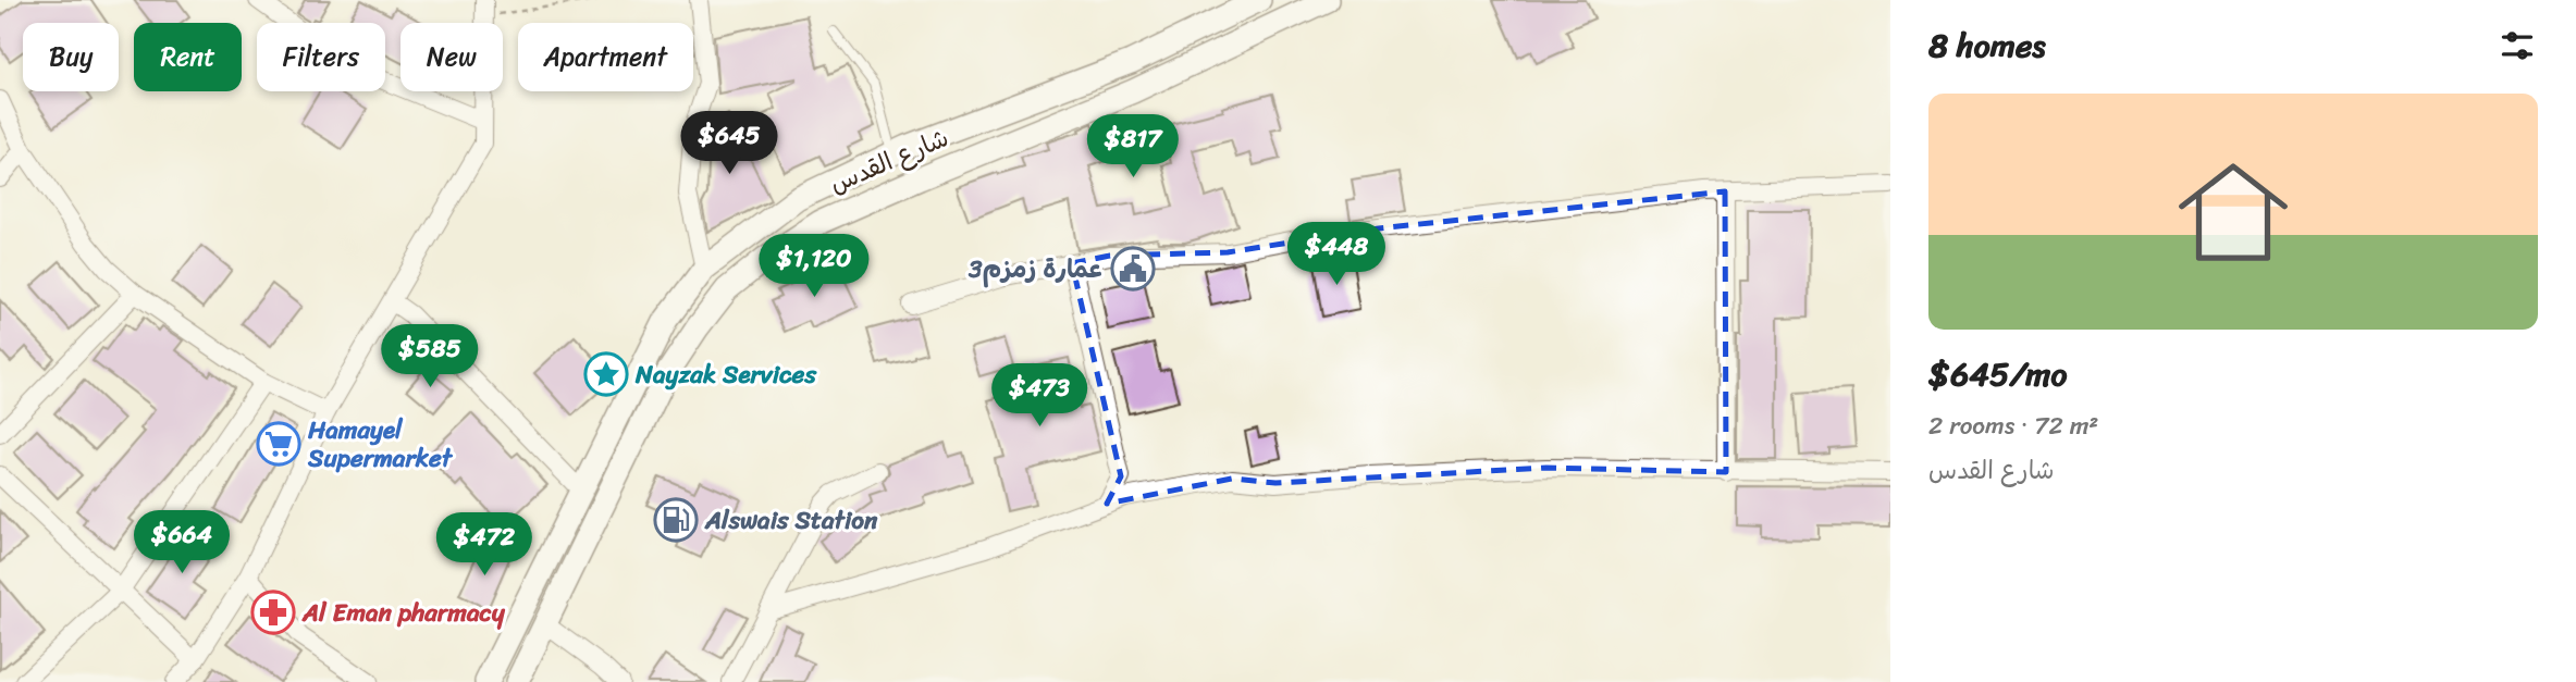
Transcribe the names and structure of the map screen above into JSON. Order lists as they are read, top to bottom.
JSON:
{
  "streets": {
    "main road": ["شارع القدس"]
  },
  "places": {
    "public building": ["عمارة زمزم3"],
    "place": ["Nayzak Services"],
    "supermarket": ["Hamayel Supermarket"],
    "fuel station": ["Alswais Station"],
    "pharmacy": ["Al Eman pharmacy"]
  },
  "page": {
    "heading": "8 homes",
    "chip": [
      "Buy",
      "Rent",
      "Filters",
      "New",
      "Apartment"
    ],
    "list": [
      {
        "name": "$645/mo",
        "note": "2 rooms · 72 m² · شارع القدس"
      }
    ],
    "price": [
      "$645",
      "$817",
      "$448",
      "$1,120",
      "$585",
      "$473",
      "$664",
      "$472"
    ]
  }
}
